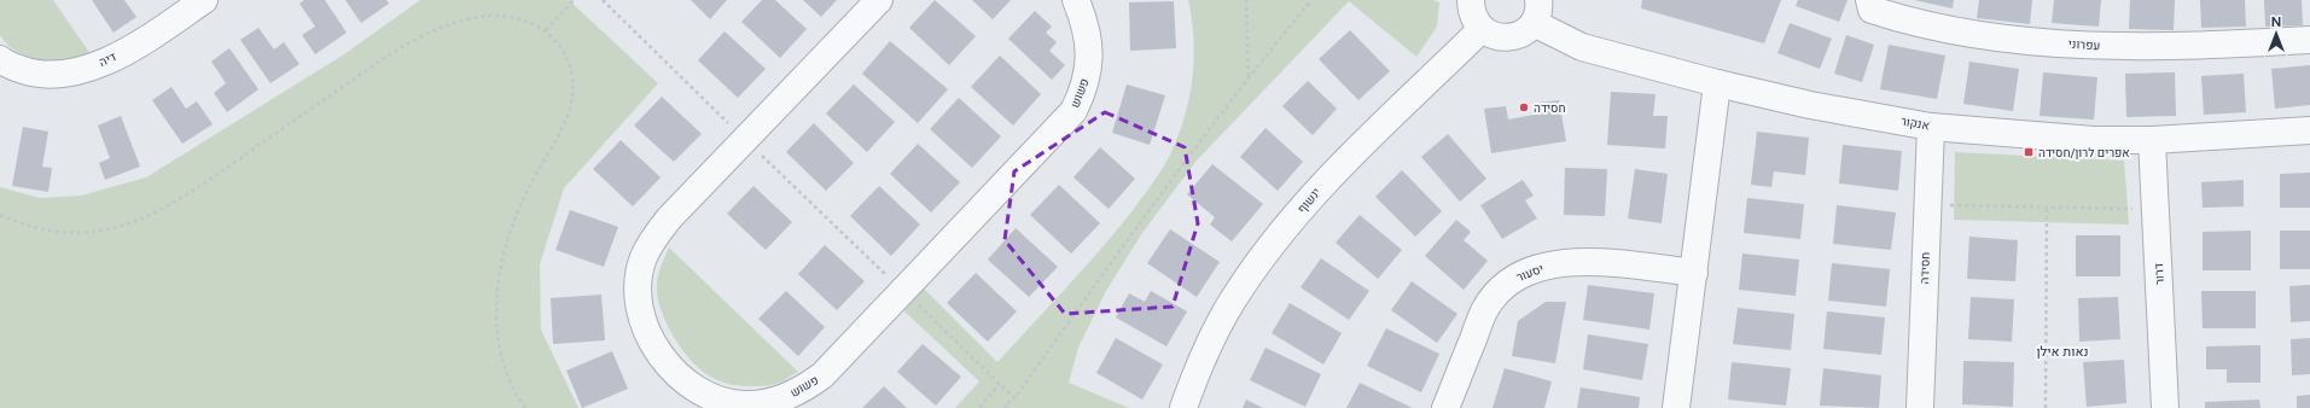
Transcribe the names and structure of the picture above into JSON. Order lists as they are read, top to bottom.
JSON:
{
  "streets": {
    "street": [
      "עפרוני",
      "דיה",
      "פשוש",
      "אנקור",
      "ינשוף",
      "חסידה",
      "יסעור",
      "דרור"
    ]
  },
  "crossings": [
    ["אנקור", "חסידה"],
    ["אנקור", "דרור"]
  ],
  "districts": ["נאות אילן"],
  "places": {
    "other": ["חסידה"],
    "transit": ["אפרים לרון/חסידה"]
  },
  "north": "top"
}
